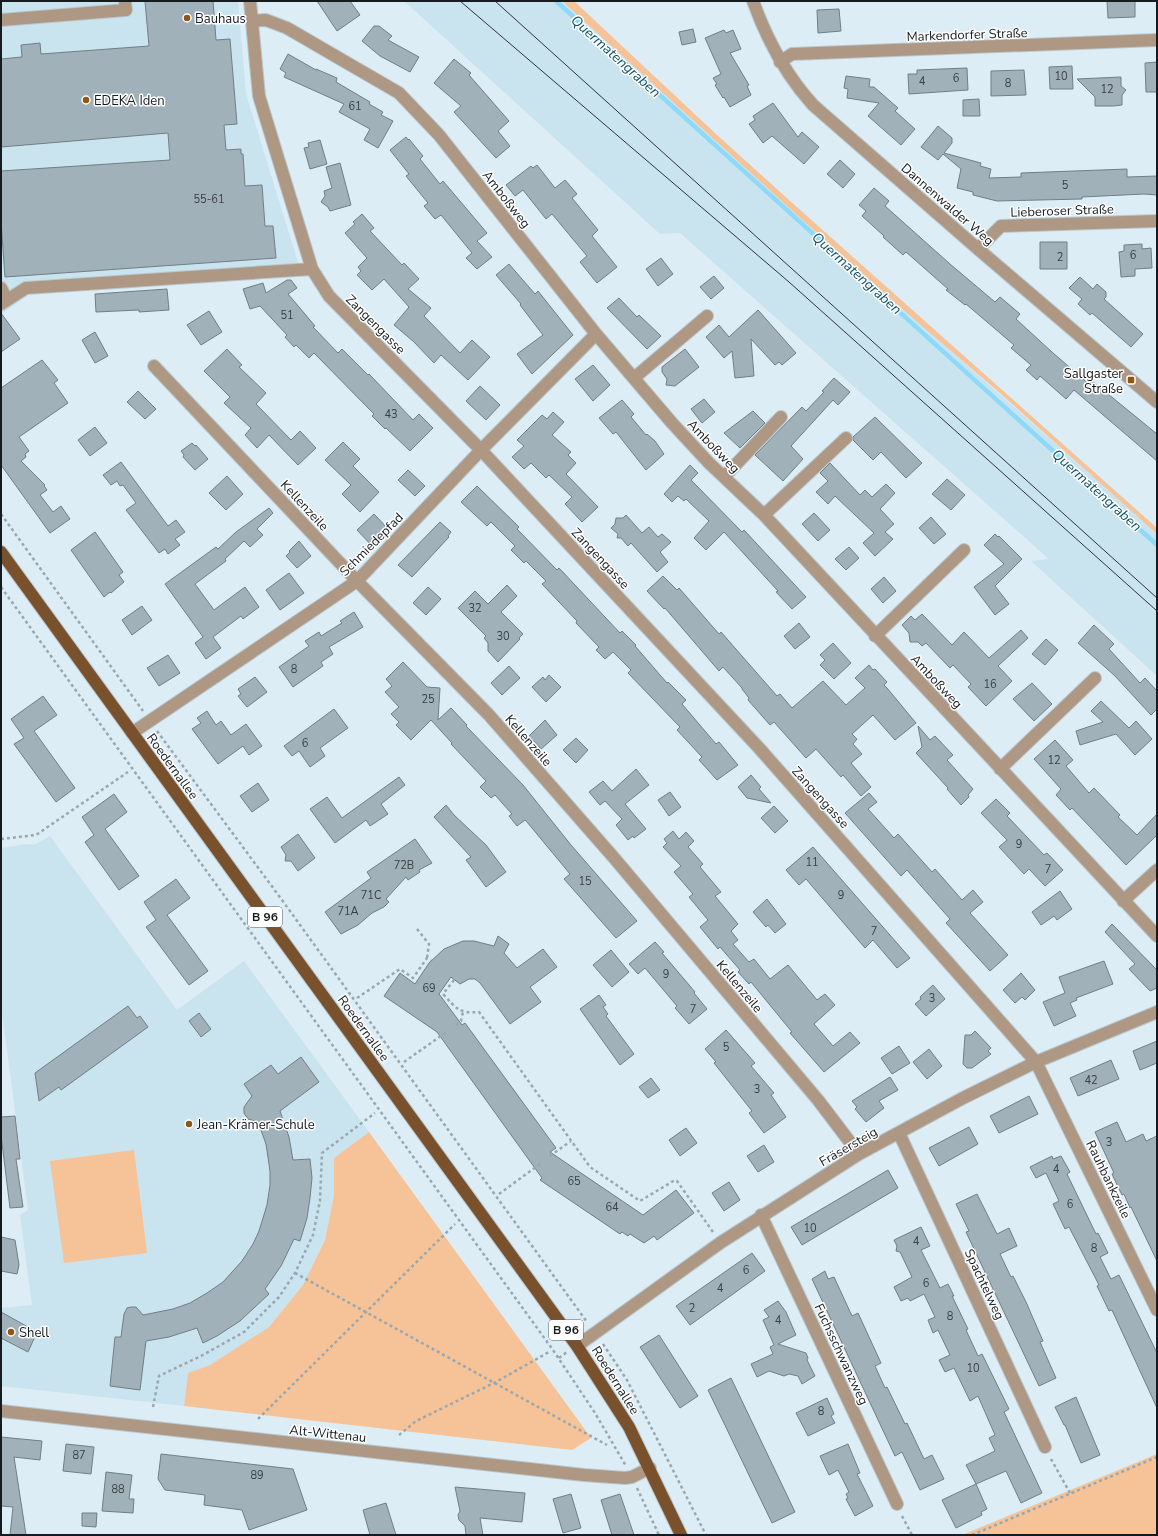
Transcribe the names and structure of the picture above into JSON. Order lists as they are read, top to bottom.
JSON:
{
  "streets": {
    "main road": ["Roedernallee", "B 96"],
    "street": [
      "Markendorfer Straße",
      "Amboßweg",
      "Dannenwalder Weg",
      "Lieberoser Straße",
      "Zangengasse",
      "Kellenzeile",
      "Schmiedepfad",
      "Fräsersteig",
      "Rauhbankzeile",
      "Spachtelweg",
      "Fuchsschwanzweg",
      "Alt-Wittenau"
    ]
  },
  "crossings": [
    ["Markendorfer Straße", "Dannenwalder Weg"],
    ["Amboßweg", "Zangengasse"],
    ["Amboßweg", "Schmiedepfad"],
    ["Dannenwalder Weg", "Lieberoser Straße"],
    ["Zangengasse", "Schmiedepfad"],
    ["Zangengasse", "Fräsersteig"],
    ["Zangengasse", "Rauhbankzeile"],
    ["Kellenzeile", "Schmiedepfad"],
    ["Kellenzeile", "Fräsersteig"],
    ["Schmiedepfad", "Roedernallee"],
    ["Roedernallee", "Fräsersteig"],
    ["Roedernallee", "Alt-Wittenau"],
    ["Fräsersteig", "Rauhbankzeile"],
    ["Fräsersteig", "Spachtelweg"],
    ["Fräsersteig", "Fuchsschwanzweg"]
  ],
  "water": ["Quermatengraben"],
  "places": {
    "other": [
      "Bauhaus",
      "EDEKA Iden",
      "Jean-Krämer-Schule",
      "Shell"
    ],
    "transit": ["Sallgaster Straße"]
  },
  "house_numbers": [
    "10",
    "6",
    "4",
    "8",
    "12",
    "61",
    "5",
    "55-61",
    "6",
    "2",
    "51",
    "43",
    "32",
    "30",
    "8",
    "16",
    "25",
    "6",
    "12",
    "9",
    "11",
    "72B",
    "7",
    "15",
    "71C",
    "9",
    "71A",
    "7",
    "9",
    "69",
    "3",
    "7",
    "5",
    "42",
    "3",
    "3",
    "4",
    "65",
    "6",
    "64",
    "10",
    "4",
    "8",
    "6",
    "6",
    "4",
    "2",
    "8",
    "4",
    "10",
    "8",
    "87",
    "89",
    "88"
  ]
}
